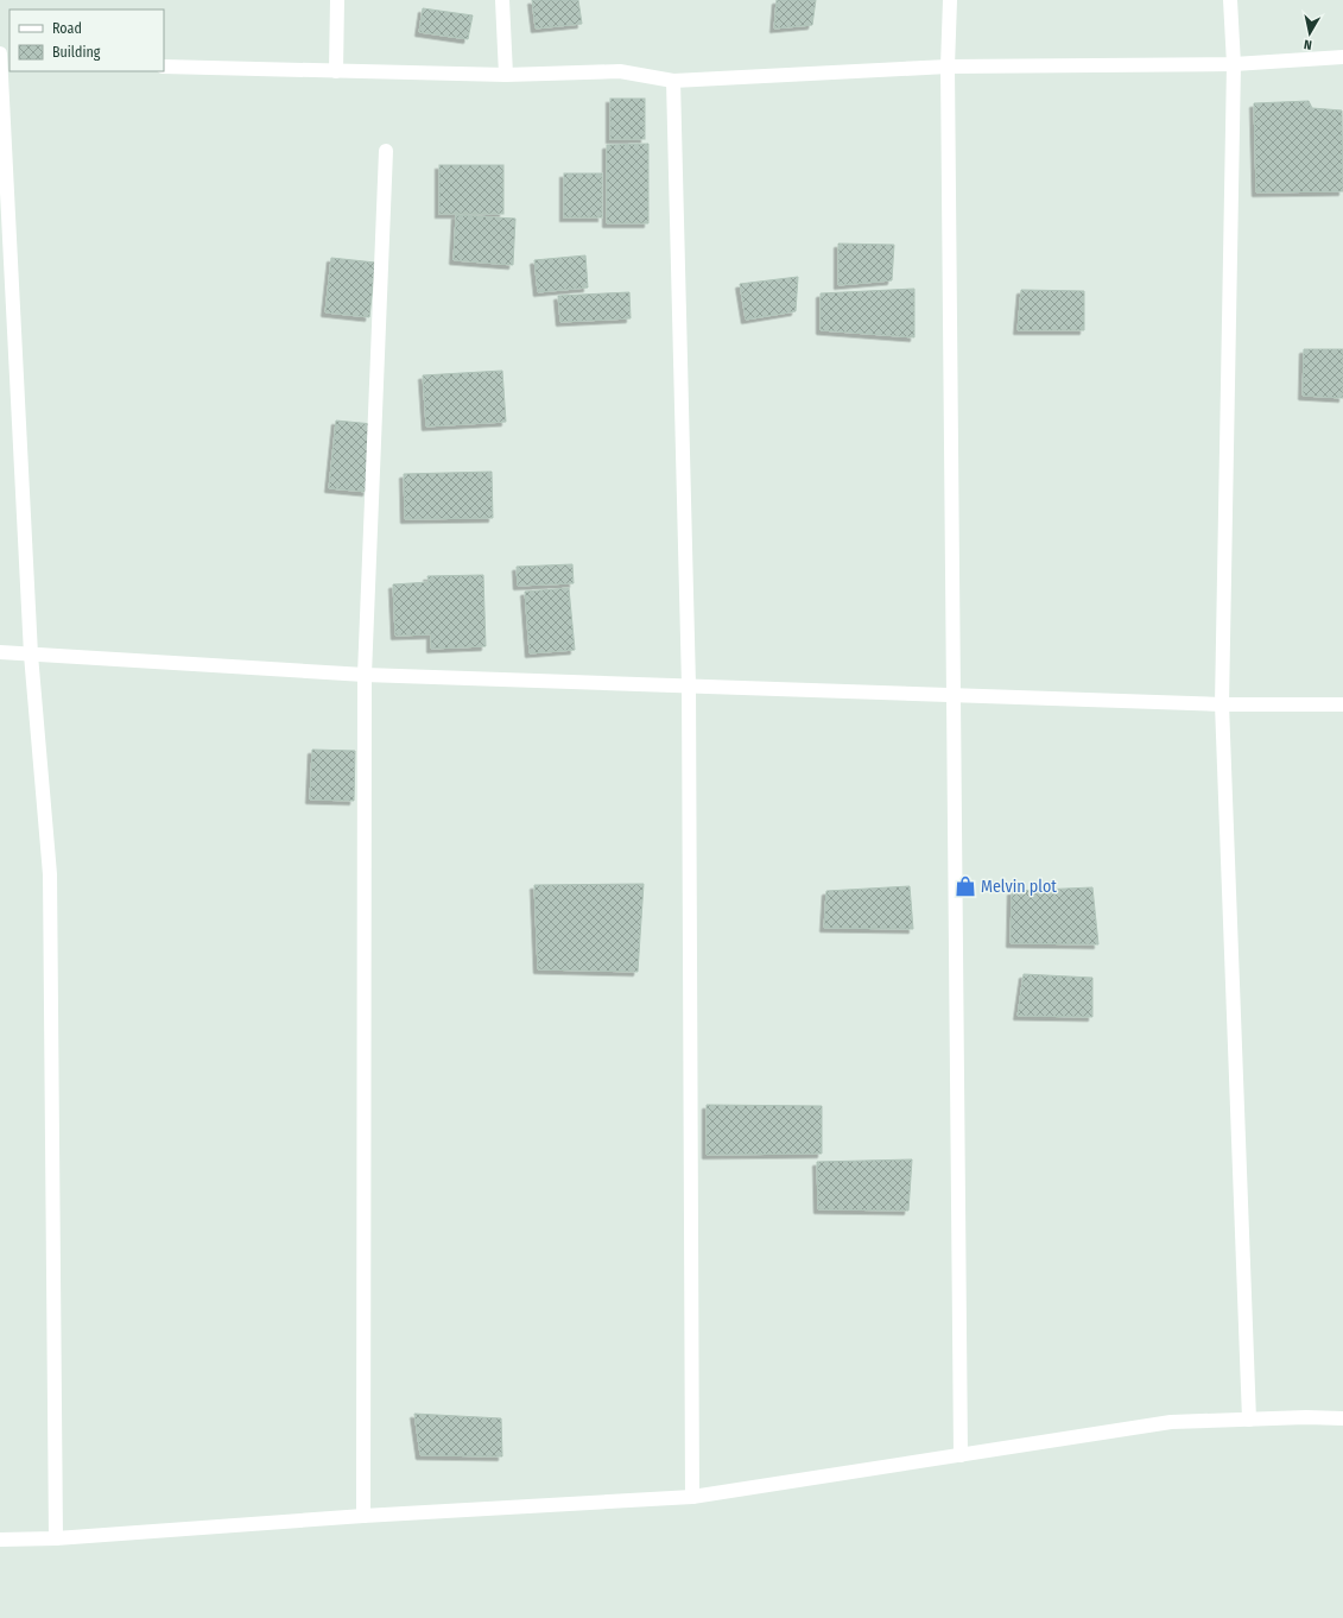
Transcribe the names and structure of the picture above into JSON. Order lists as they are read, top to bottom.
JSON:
{
  "places": {
    "shop": ["Melvin plot"]
  },
  "legend": ["Road", "Building"],
  "north": "bottom"
}
